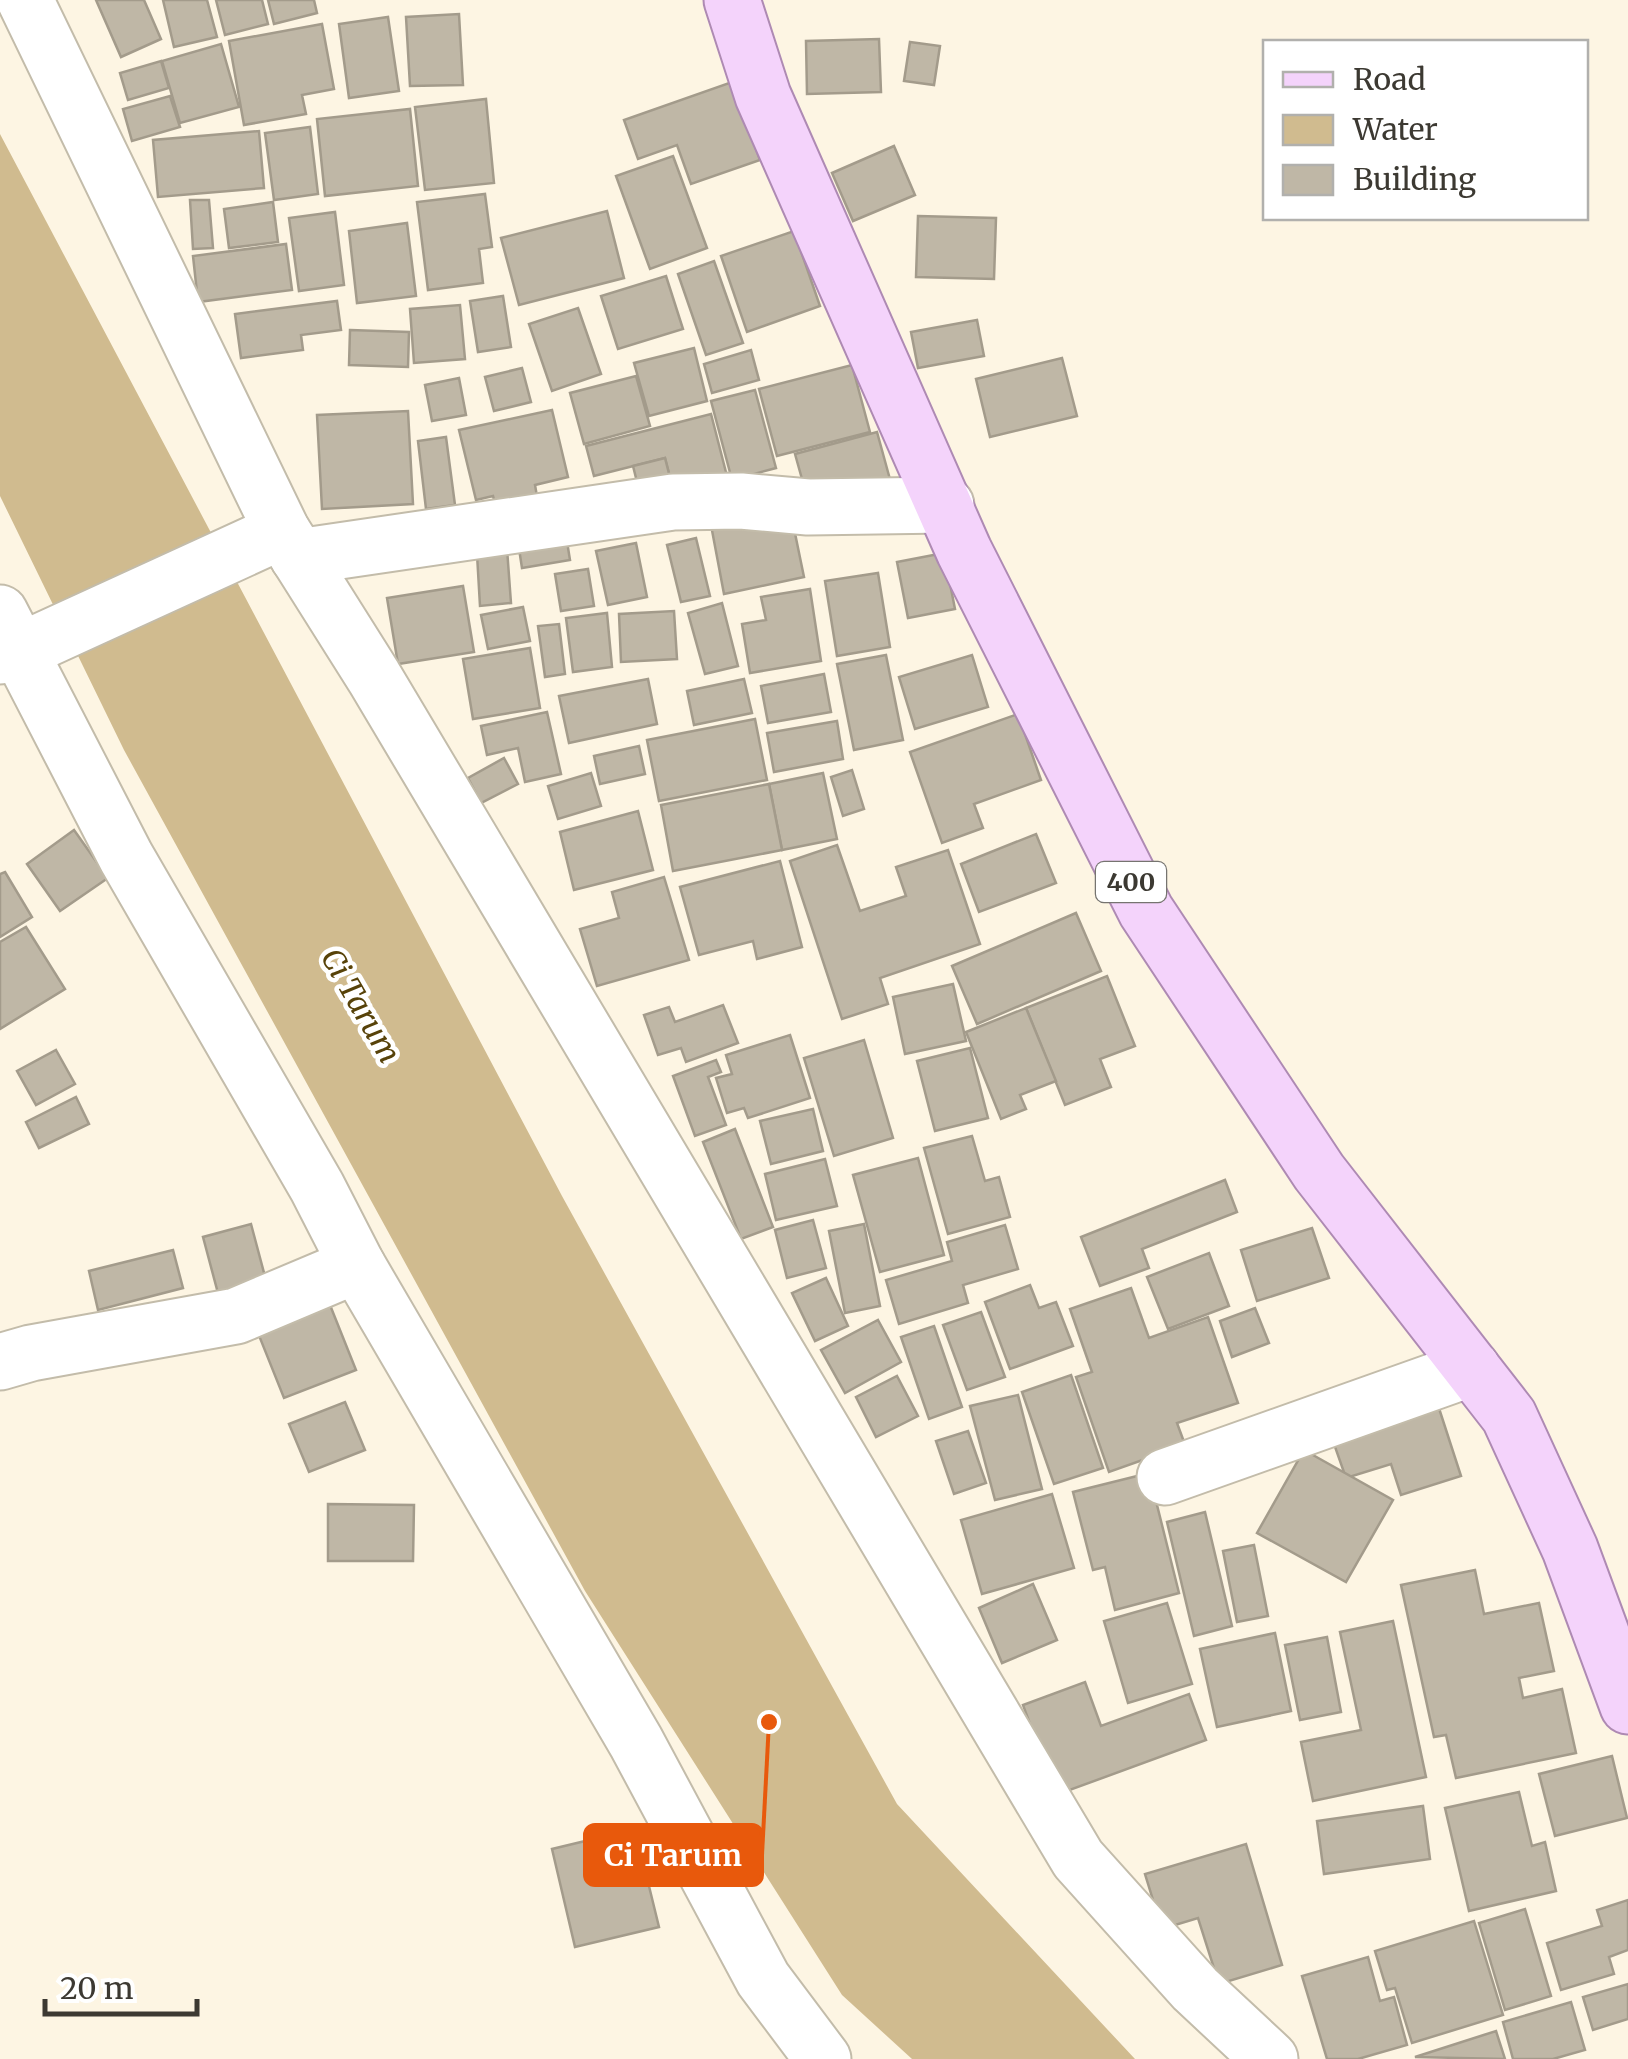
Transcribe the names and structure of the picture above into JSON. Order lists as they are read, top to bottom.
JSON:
{
  "streets": {
    "main road": ["400"]
  },
  "water": ["Ci Tarum"],
  "places": ["Ci Tarum"],
  "legend": ["Road", "Water", "Building"],
  "scale_bar": "20 m"
}
